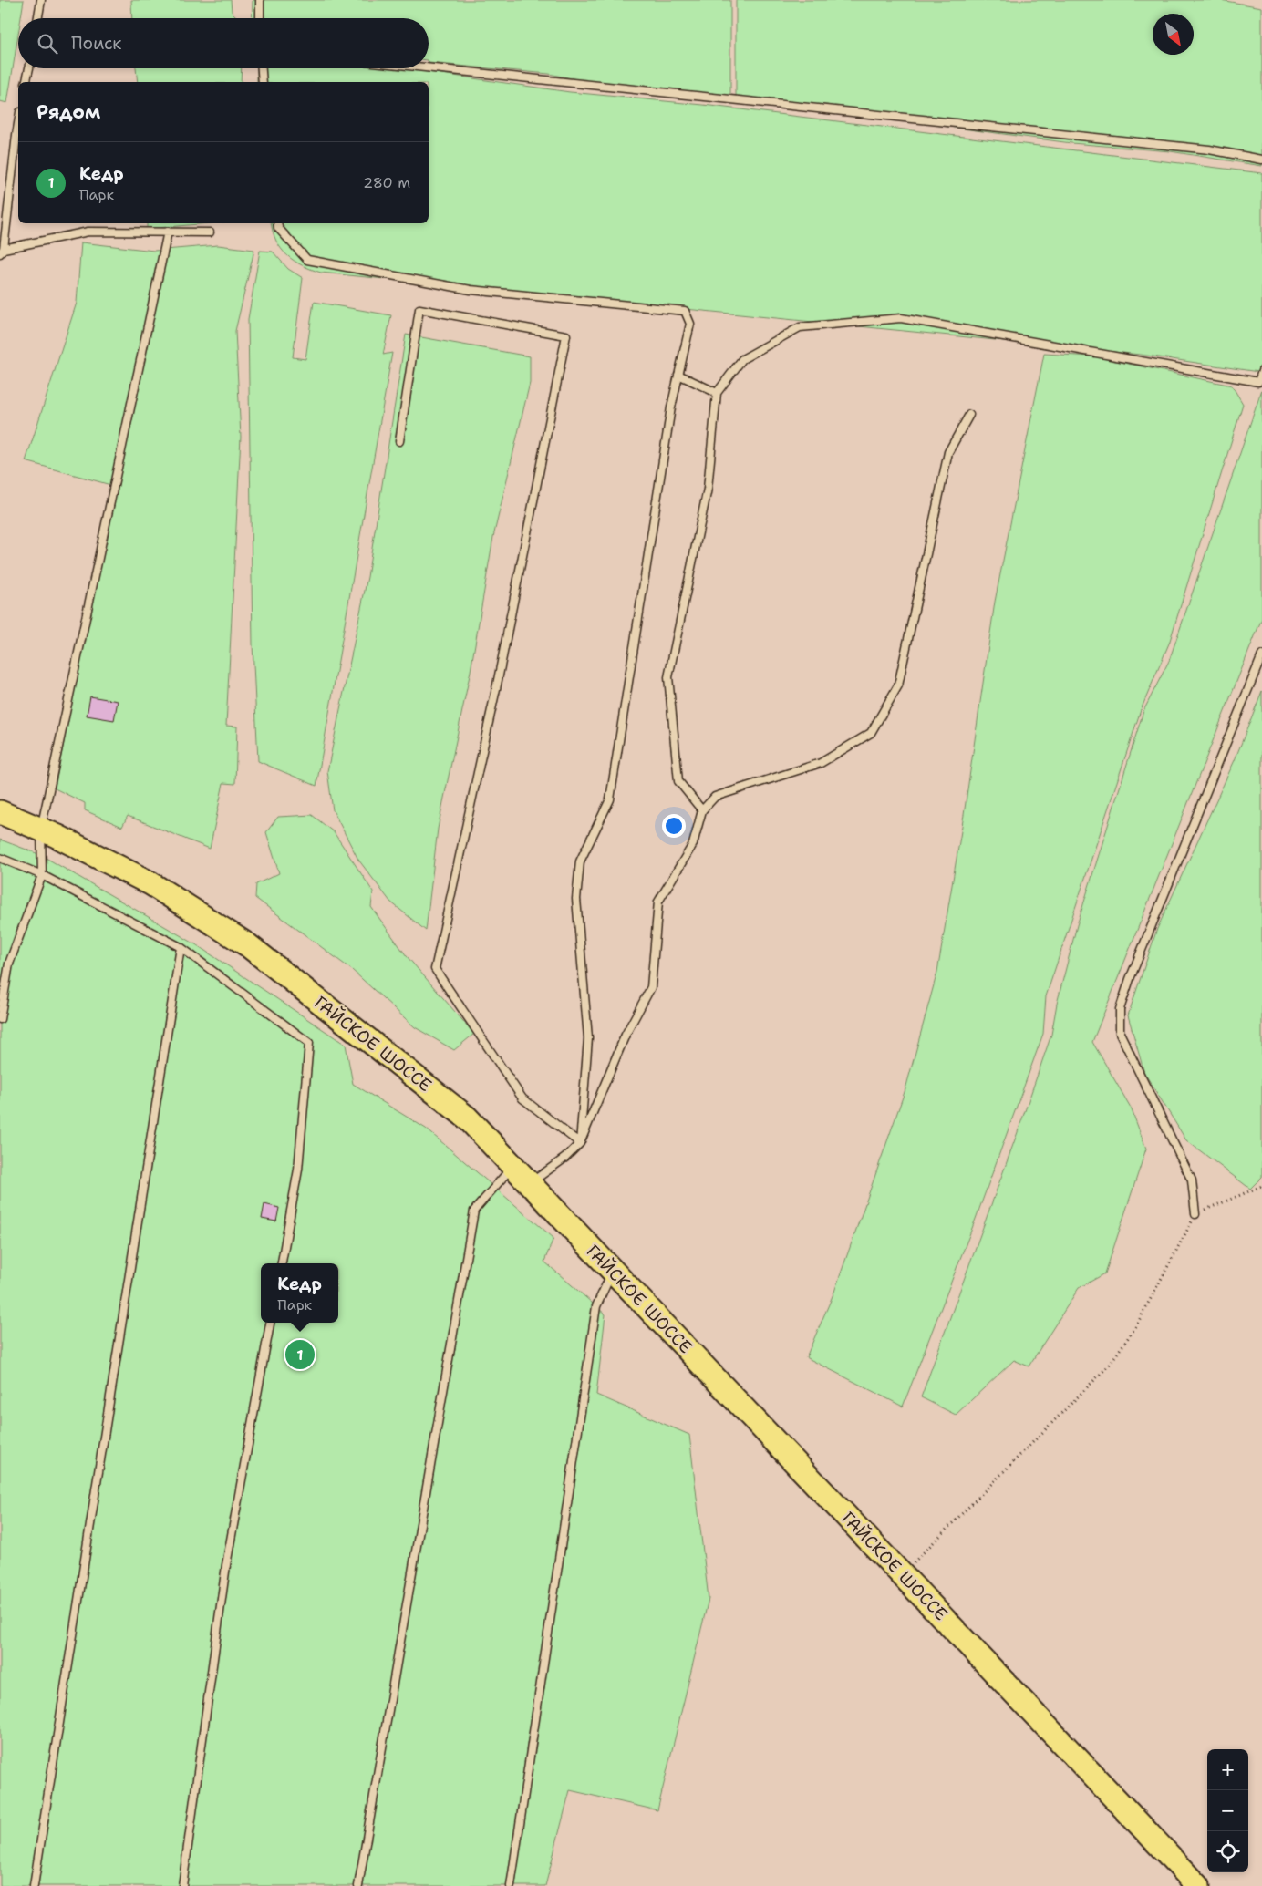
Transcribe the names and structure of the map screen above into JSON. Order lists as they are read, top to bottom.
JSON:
{
  "streets": {
    "main road": ["ГАЙСКОЕ ШОССЕ"]
  },
  "north": "bottom right",
  "page": {
    "search": "Поиск",
    "heading": "Рядом",
    "list": [
      {
        "mark": "1",
        "name": "Кедр",
        "note": "Парк",
        "value": "280 m"
      }
    ],
    "popup": ["Кедр", "Парк"],
    "pins": "1",
    "map_buttons": ["+", "−"]
  }
}
